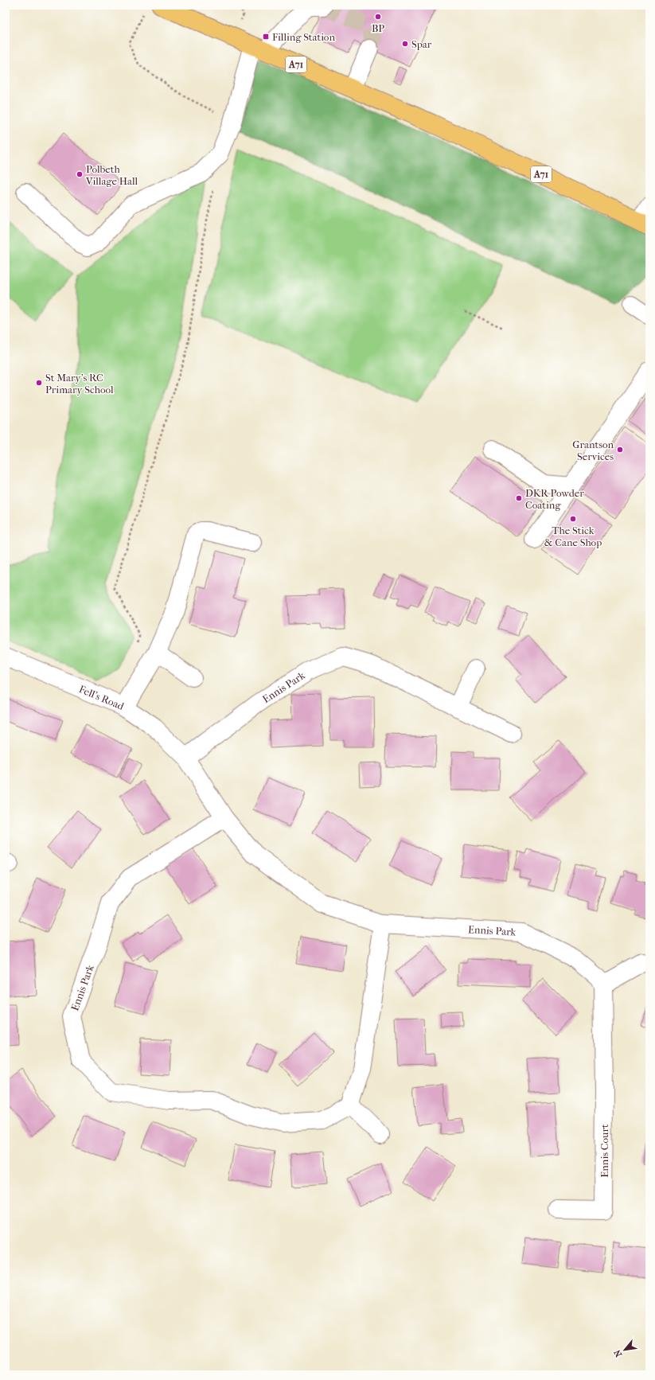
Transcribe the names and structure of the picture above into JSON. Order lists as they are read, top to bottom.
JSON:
{
  "streets": {
    "main road": ["A71"],
    "street": ["Ennis Park", "Fell's Road", "Ennis Court"]
  },
  "crossings": [
    ["Ennis Park", "Fell's Road"],
    ["Ennis Park", "Ennis Court"]
  ],
  "places": {
    "other": [
      "BP",
      "Spar",
      "Polbeth Village Hall",
      "St Mary's RC Primary School",
      "Grantson Services",
      "DKR Powder Coating",
      "The Stick & Cane Shop"
    ],
    "transit": ["Filling Station"]
  },
  "north": "bottom left"
}
